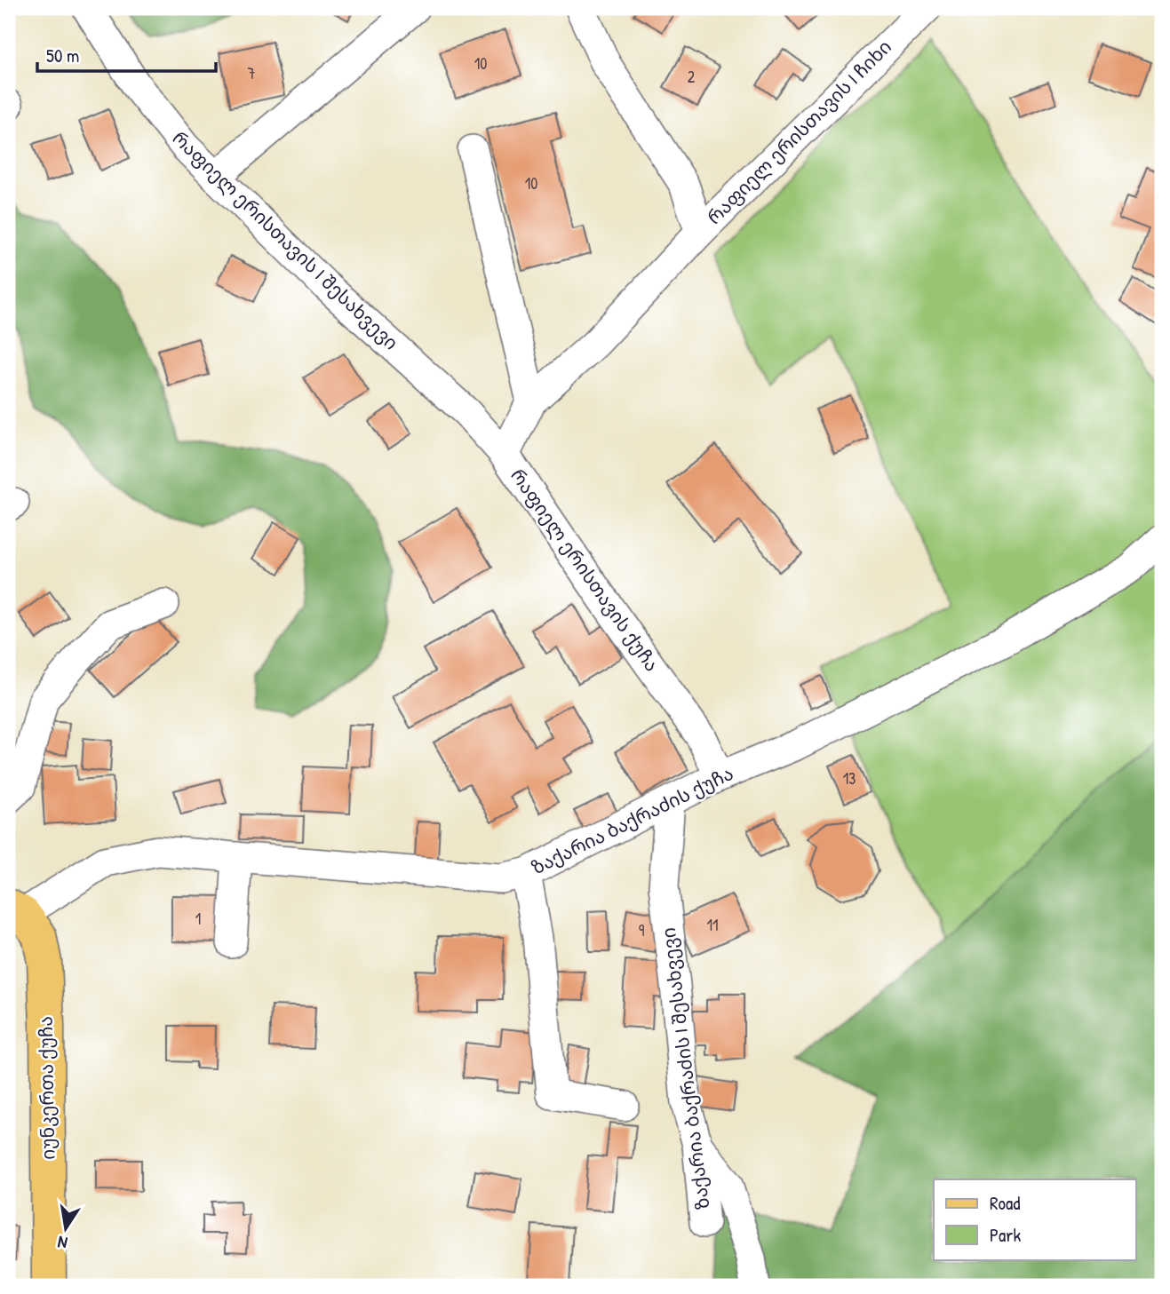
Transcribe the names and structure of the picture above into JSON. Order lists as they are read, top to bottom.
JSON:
{
  "streets": {
    "main road": ["იუნკერთა ქუჩა"],
    "street": [
      "რაფიელ ერისთავის I ჩიხი",
      "რაფიელ ერისთავის I შესახვევი",
      "რაფიელ ერისთავის ქუჩა",
      "ზაქარია ბაქრაძის ქუჩა",
      "ზაქარია ბაქრაძის I შესახვევი"
    ]
  },
  "crossings": [
    ["რაფიელ ერისთავის I ჩიხი", "რაფიელ ერისთავის ქუჩა"],
    ["რაფიელ ერისთავის I შესახვევი", "რაფიელ ერისთავის ქუჩა"],
    ["რაფიელ ერისთავის ქუჩა", "ზაქარია ბაქრაძის ქუჩა"],
    ["ზაქარია ბაქრაძის ქუჩა", "ზაქარია ბაქრაძის I შესახვევი"],
    ["ზაქარია ბაქრაძის ქუჩა", "იუნკერთა ქუჩა"]
  ],
  "house_numbers": [
    "10",
    "7",
    "2",
    "10",
    "13",
    "1",
    "11",
    "9"
  ],
  "legend": ["Road", "Park"],
  "scale_bar": "50 m",
  "north": "bottom"
}
